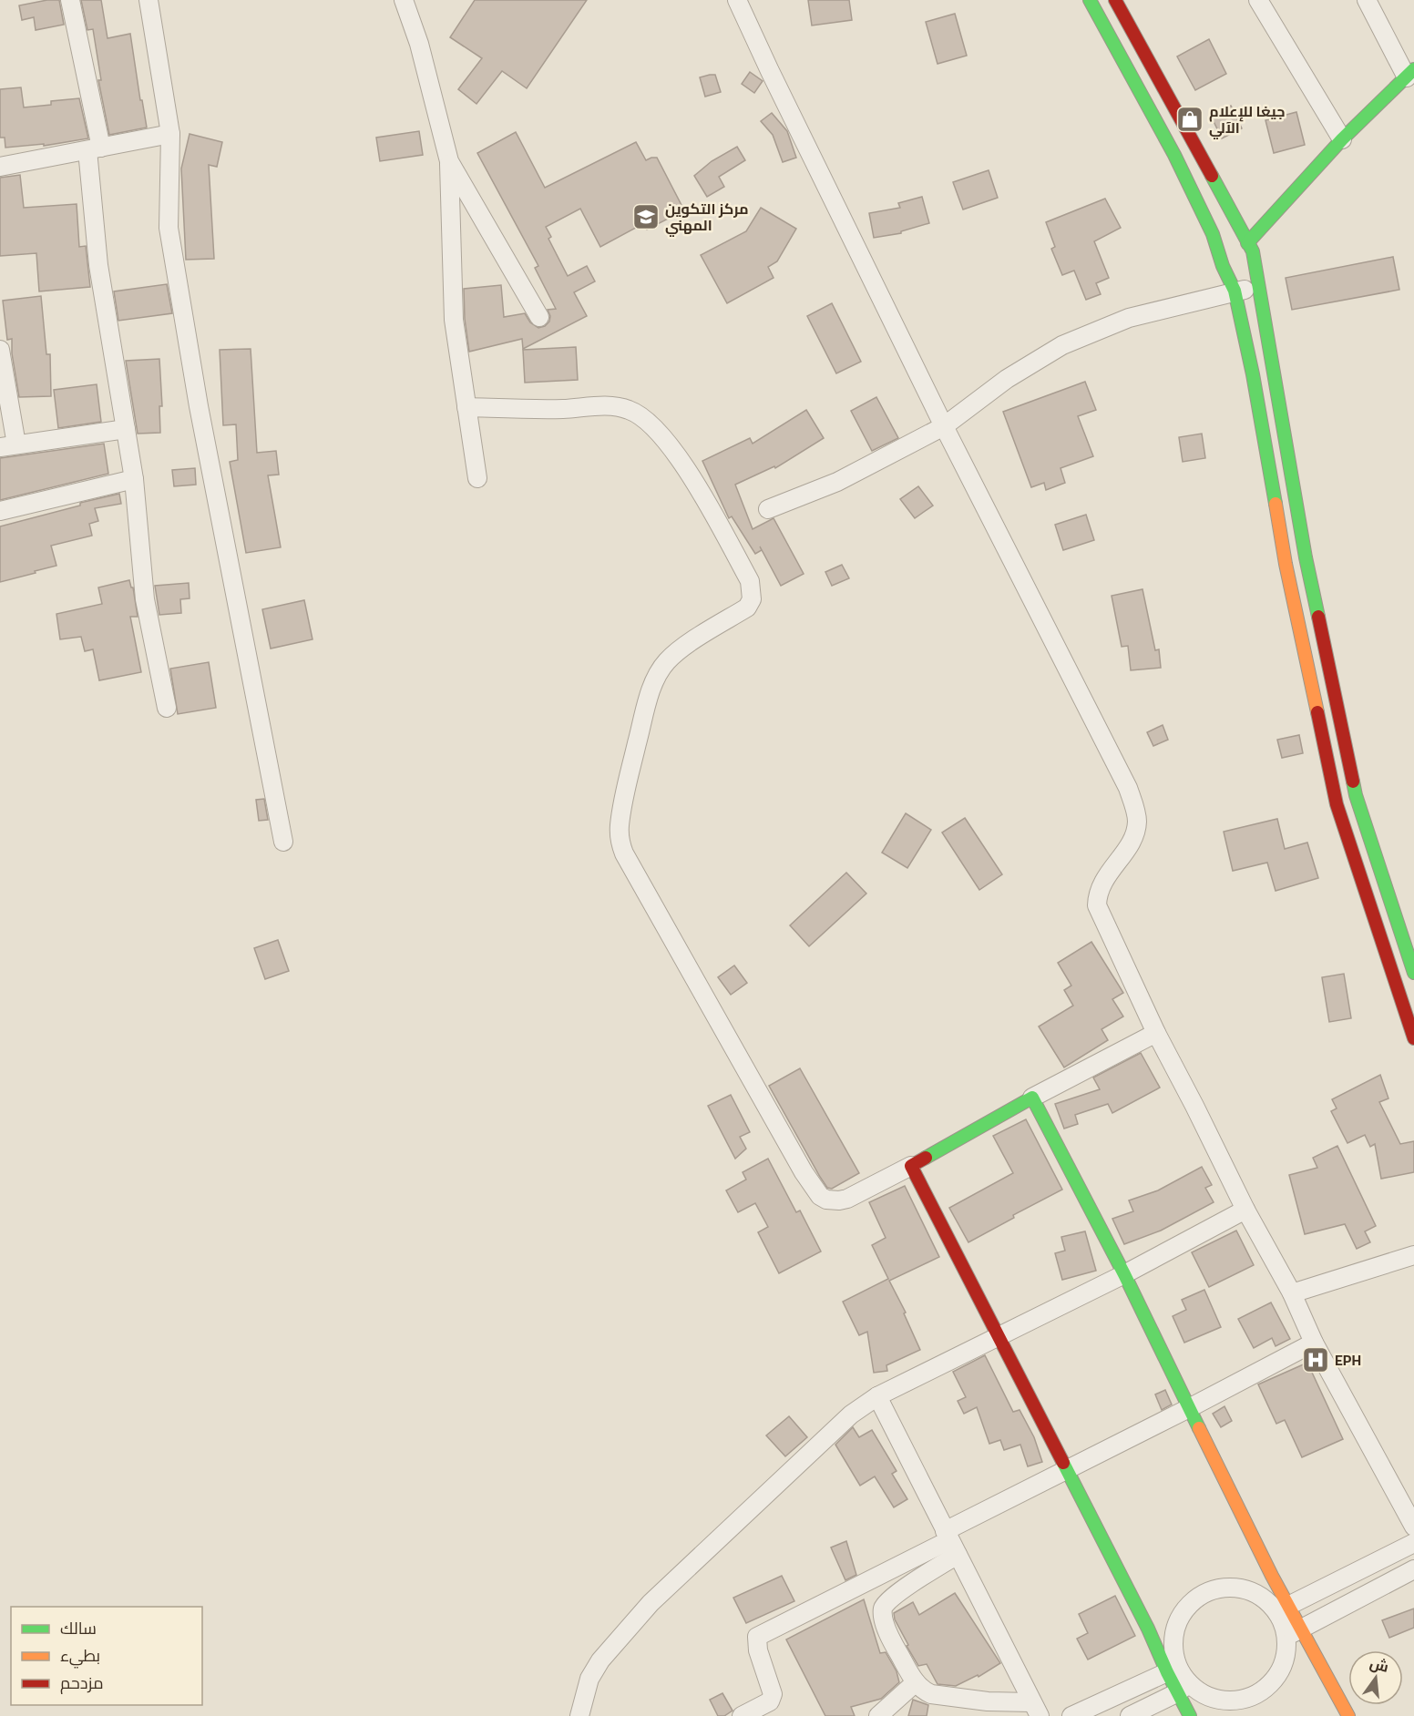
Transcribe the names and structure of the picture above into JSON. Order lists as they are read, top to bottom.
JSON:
{
  "places": {
    "shop": ["جيغا للإعلام الآلي"],
    "school or university": ["مركز التكوين المهني"],
    "hospital": ["EPH"]
  },
  "legend": ["سالك", "بطيء", "مزدحم"],
  "north": "top"
}
